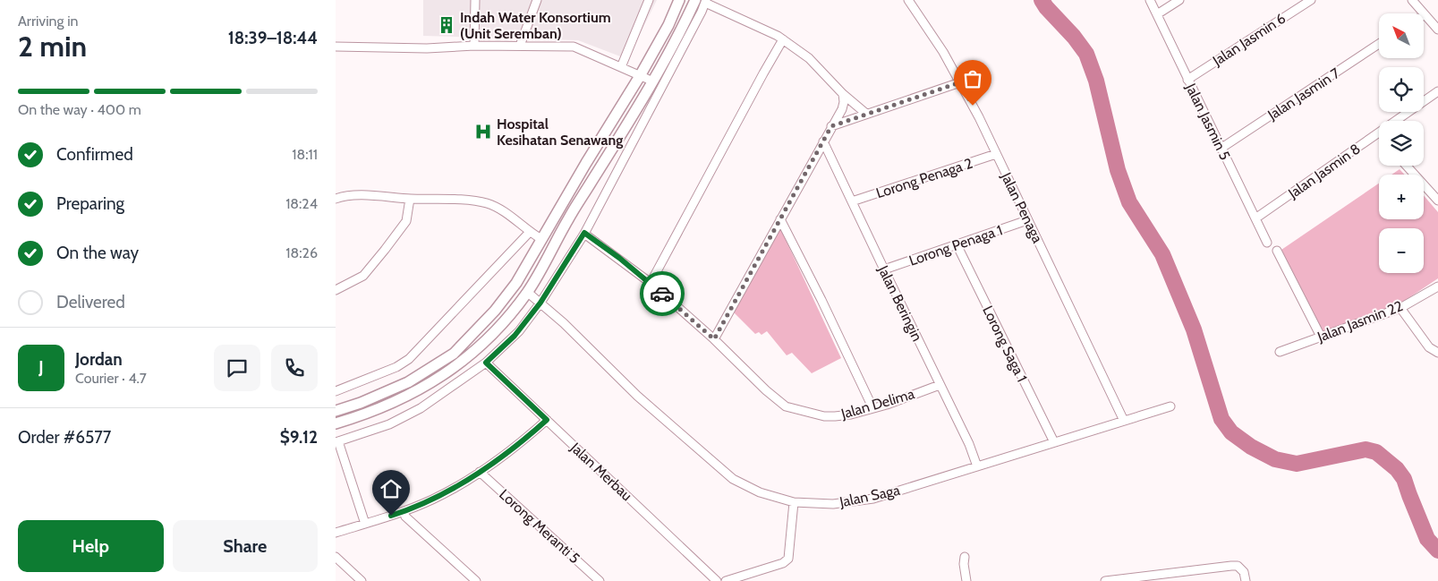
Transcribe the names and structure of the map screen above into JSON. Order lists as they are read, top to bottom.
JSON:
{
  "streets": {
    "street": [
      "Jalan Jasmin 6",
      "Jalan Jasmin 7",
      "Jalan Jasmin 5",
      "Jalan Jasmin 8",
      "Lorong Penaga 2",
      "Jalan Penaga",
      "Lorong Penaga 1",
      "Jalan Beringin",
      "Jalan Jasmin 22",
      "Lorong Saga 1",
      "Jalan Delima",
      "Jalan Merbau",
      "Jalan Saga",
      "Lorong Meranti 5"
    ]
  },
  "crossings": [
    ["Jalan Jasmin 6", "Jalan Jasmin 5"],
    ["Jalan Jasmin 7", "Jalan Jasmin 5"],
    ["Jalan Jasmin 5", "Jalan Jasmin 8"],
    ["Lorong Penaga 2", "Jalan Penaga"],
    ["Lorong Penaga 2", "Jalan Beringin"],
    ["Jalan Penaga", "Lorong Penaga 1"],
    ["Jalan Penaga", "Jalan Saga"],
    ["Lorong Penaga 1", "Jalan Beringin"],
    ["Lorong Penaga 1", "Lorong Saga 1"],
    ["Jalan Beringin", "Jalan Delima"],
    ["Jalan Beringin", "Jalan Saga"],
    ["Lorong Saga 1", "Jalan Saga"]
  ],
  "places": {
    "building": ["Indah Water Konsortium (Unit Seremban)"],
    "hospital": ["Hospital Kesihatan Senawang"]
  },
  "north": "top left",
  "page": {
    "heading": ["2 min", "Arriving in", "18:39–18:44"],
    "panel": [
      "Jordan",
      "Courier · 4.7",
      "Order #6577",
      "$9.12"
    ],
    "map_buttons": ["+", "−"],
    "bar": "On the way · 400 m",
    "list": [
      ["Confirmed", "18:11"],
      ["Preparing", "18:24"],
      ["On the way", "18:26"],
      "Delivered"
    ],
    "round": "J",
    "buttons": ["Help", "Share"]
  }
}
